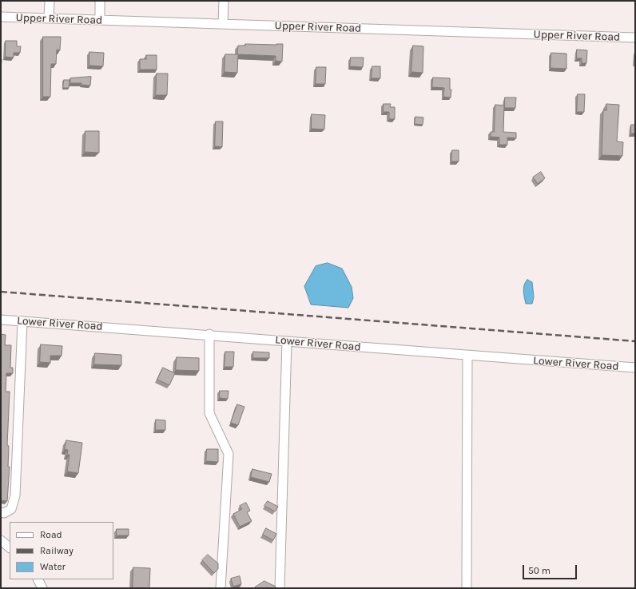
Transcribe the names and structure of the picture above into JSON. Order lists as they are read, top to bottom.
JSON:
{
  "streets": {
    "street": ["Upper River Road", "Lower River Road"]
  },
  "legend": ["Road", "Railway", "Water"],
  "scale_bar": "50 m"
}
